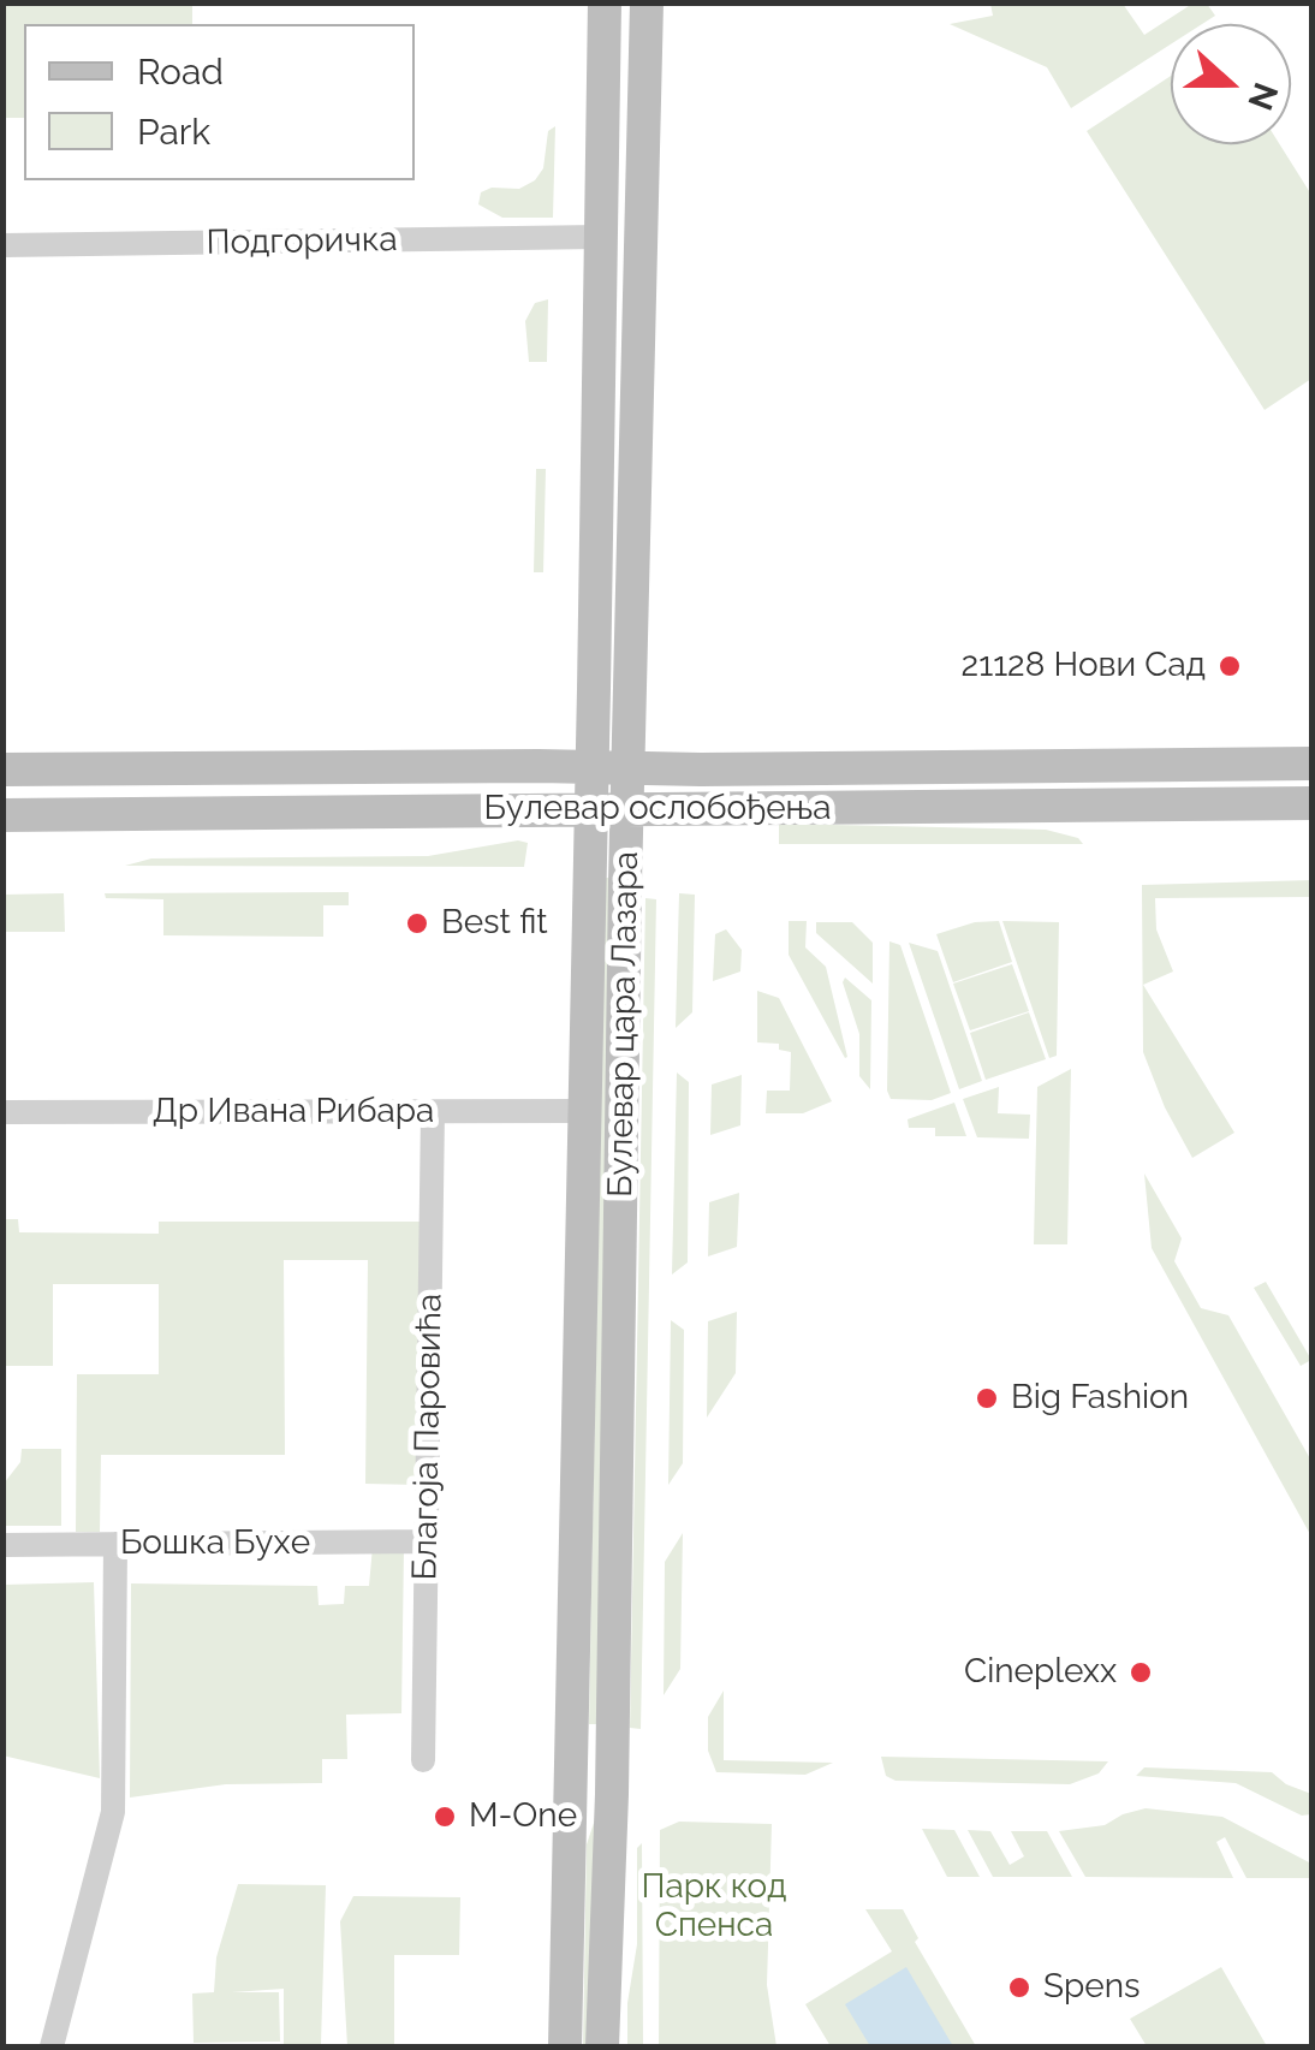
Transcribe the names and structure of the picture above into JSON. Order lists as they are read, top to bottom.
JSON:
{
  "streets": {
    "main road": ["Булевар ослобођења", "Булевар цара Лазара"],
    "street": [
      "Подгоричка",
      "Др Ивана Рибара",
      "Благоја Паровића",
      "Бошка Бухе"
    ]
  },
  "crossings": [
    ["Подгоричка", "Булевар цара Лазара"],
    ["Булевар ослобођења", "Булевар цара Лазара"],
    ["Булевар цара Лазара", "Др Ивана Рибара"],
    ["Др Ивана Рибара", "Благоја Паровића"],
    ["Благоја Паровића", "Бошка Бухе"]
  ],
  "parks": ["Парк код Спенса"],
  "places": [
    "21128 Нови Сад",
    "Best fit",
    "Big Fashion",
    "Cineplexx",
    "M-One",
    "Spens"
  ],
  "legend": ["Road", "Park"],
  "north": "right"
}
